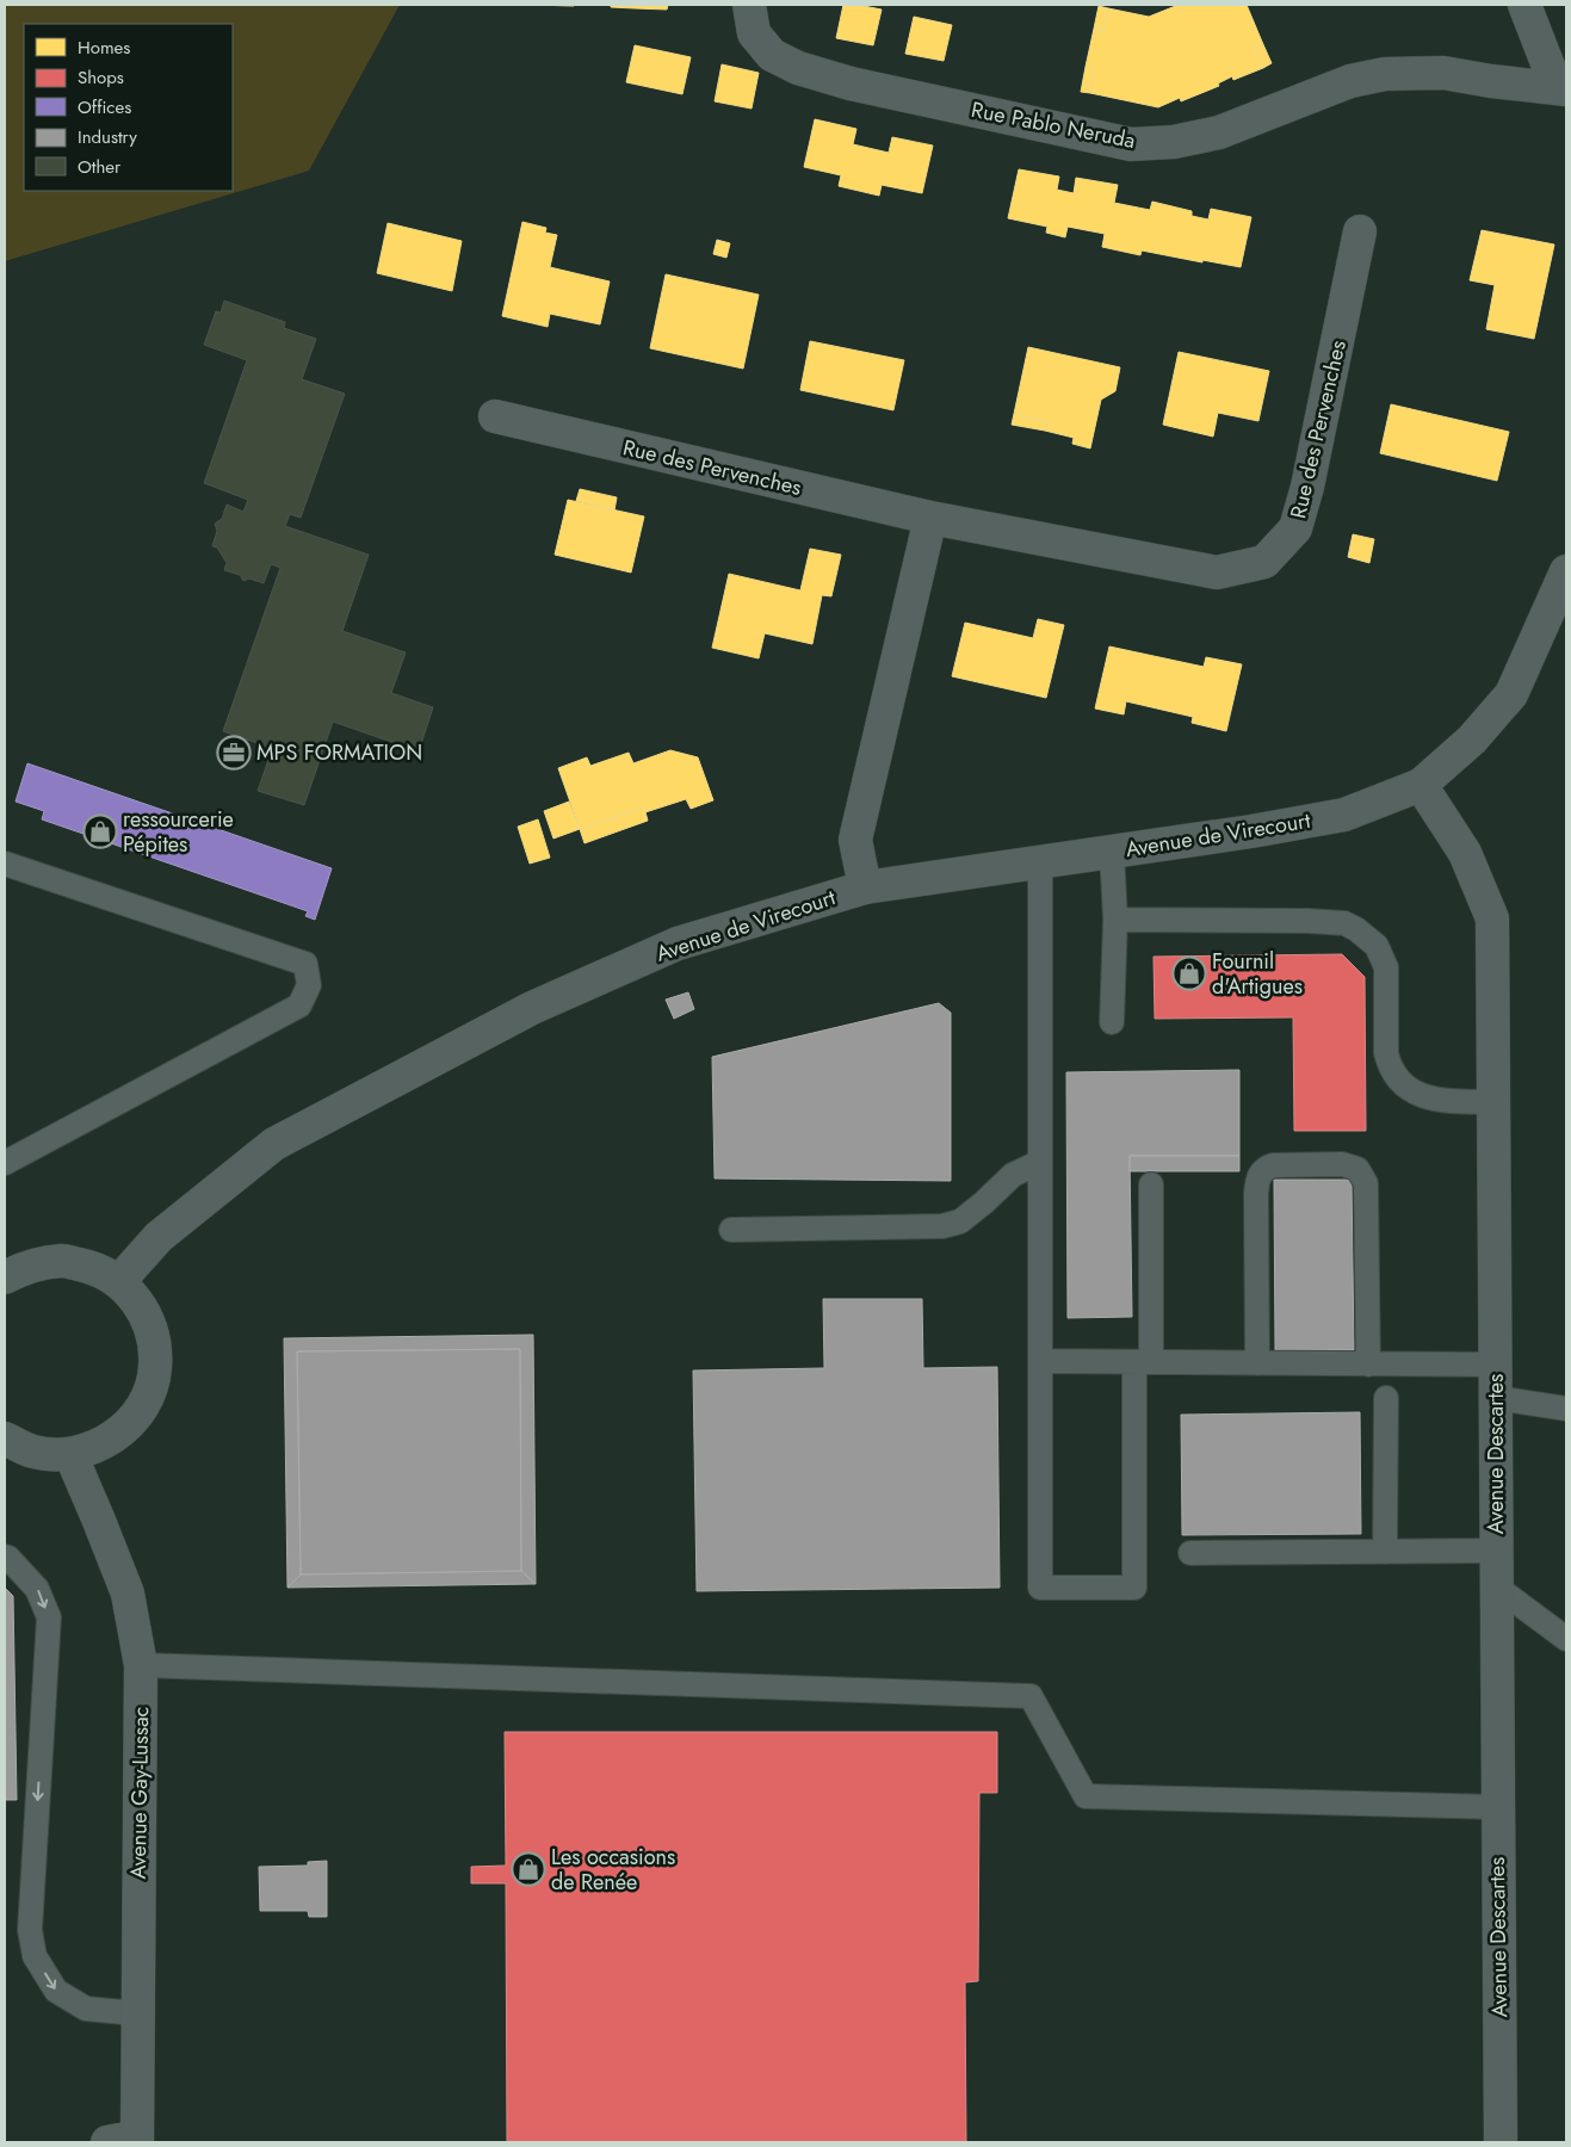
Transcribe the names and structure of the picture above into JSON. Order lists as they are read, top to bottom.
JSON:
{
  "streets": {
    "street": [
      "Rue Pablo Neruda",
      "Rue des Pervenches",
      "Avenue de Virecourt",
      "Avenue Descartes",
      "Avenue Gay-Lussac"
    ]
  },
  "crossings": [
    ["Avenue de Virecourt", "Avenue Descartes"]
  ],
  "places": {
    "office": ["MPS FORMATION"],
    "shop": ["ressourcerie Pépites", "Fournil d'Artigues", "Les occasions de Renée"]
  },
  "legend": [
    "Homes",
    "Shops",
    "Offices",
    "Industry",
    "Other"
  ]
}
